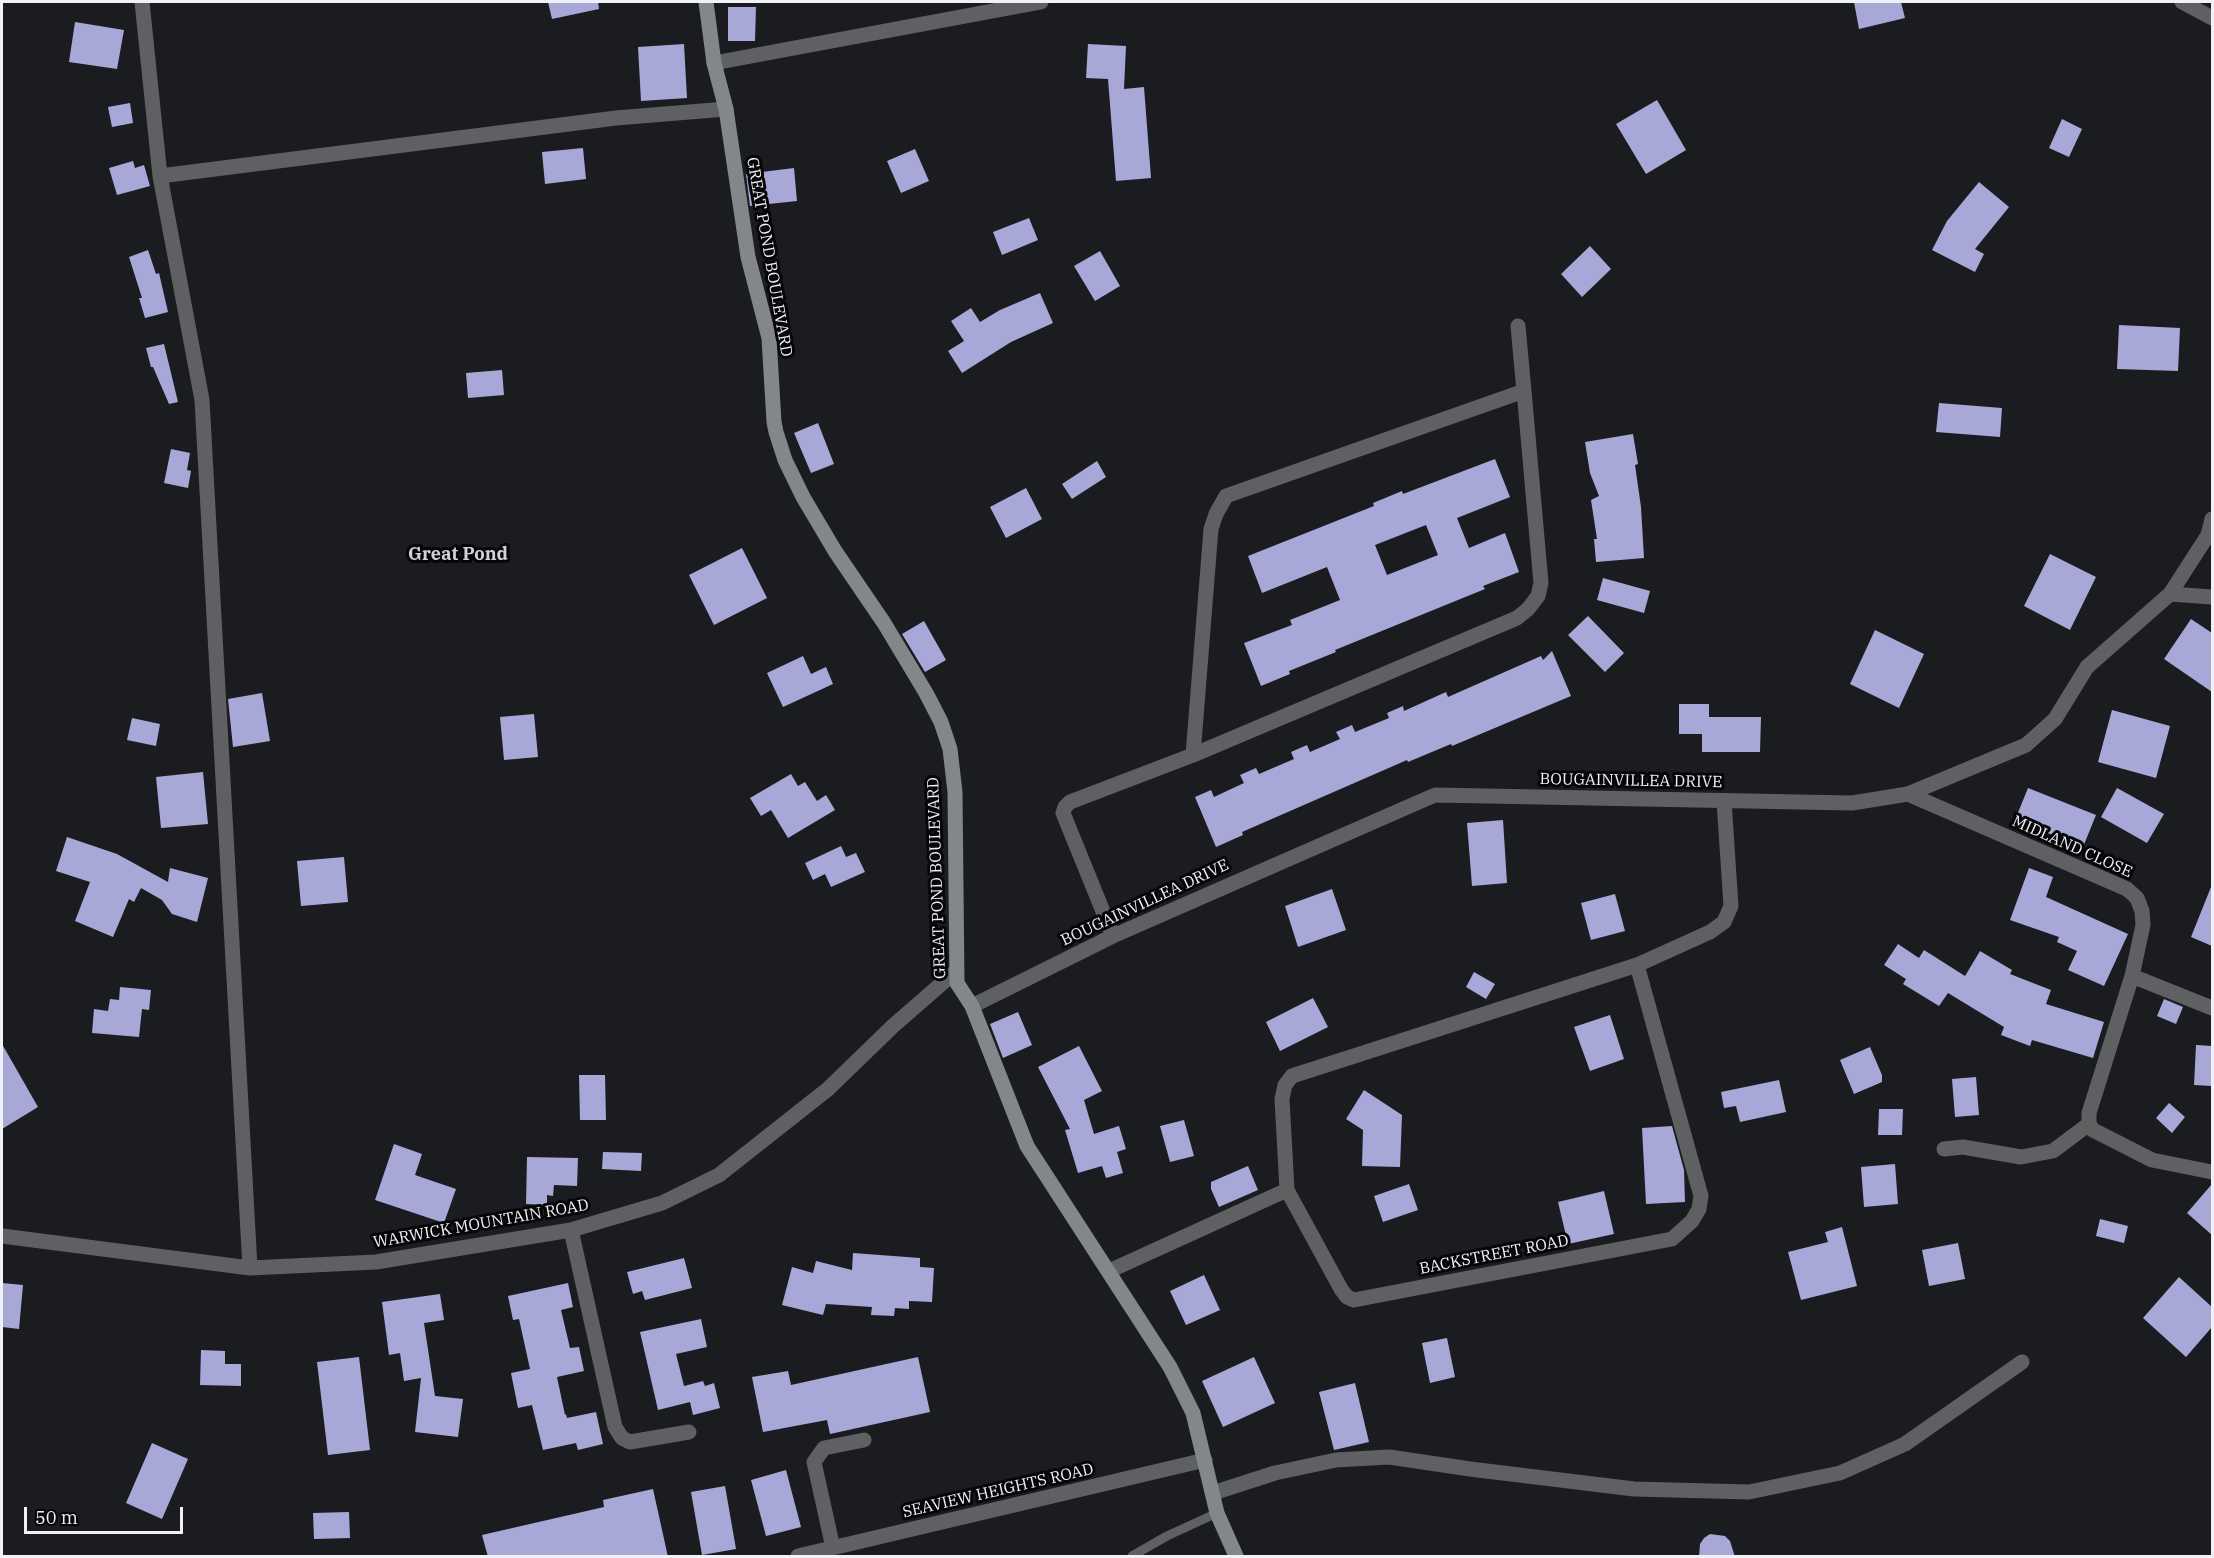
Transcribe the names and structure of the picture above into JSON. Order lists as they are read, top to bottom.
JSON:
{
  "streets": {
    "street": [
      "GREAT POND BOULEVARD",
      "BOUGAINVILLEA DRIVE",
      "MIDLAND CLOSE",
      "WARWICK MOUNTAIN ROAD",
      "BACKSTREET ROAD",
      "SEAVIEW HEIGHTS ROAD"
    ]
  },
  "crossings": [
    ["GREAT POND BOULEVARD", "BOUGAINVILLEA DRIVE"],
    ["GREAT POND BOULEVARD", "WARWICK MOUNTAIN ROAD"],
    ["GREAT POND BOULEVARD", "SEAVIEW HEIGHTS ROAD"],
    ["BOUGAINVILLEA DRIVE", "MIDLAND CLOSE"]
  ],
  "districts": ["Great Pond"],
  "scale_bar": "50 m"
}
